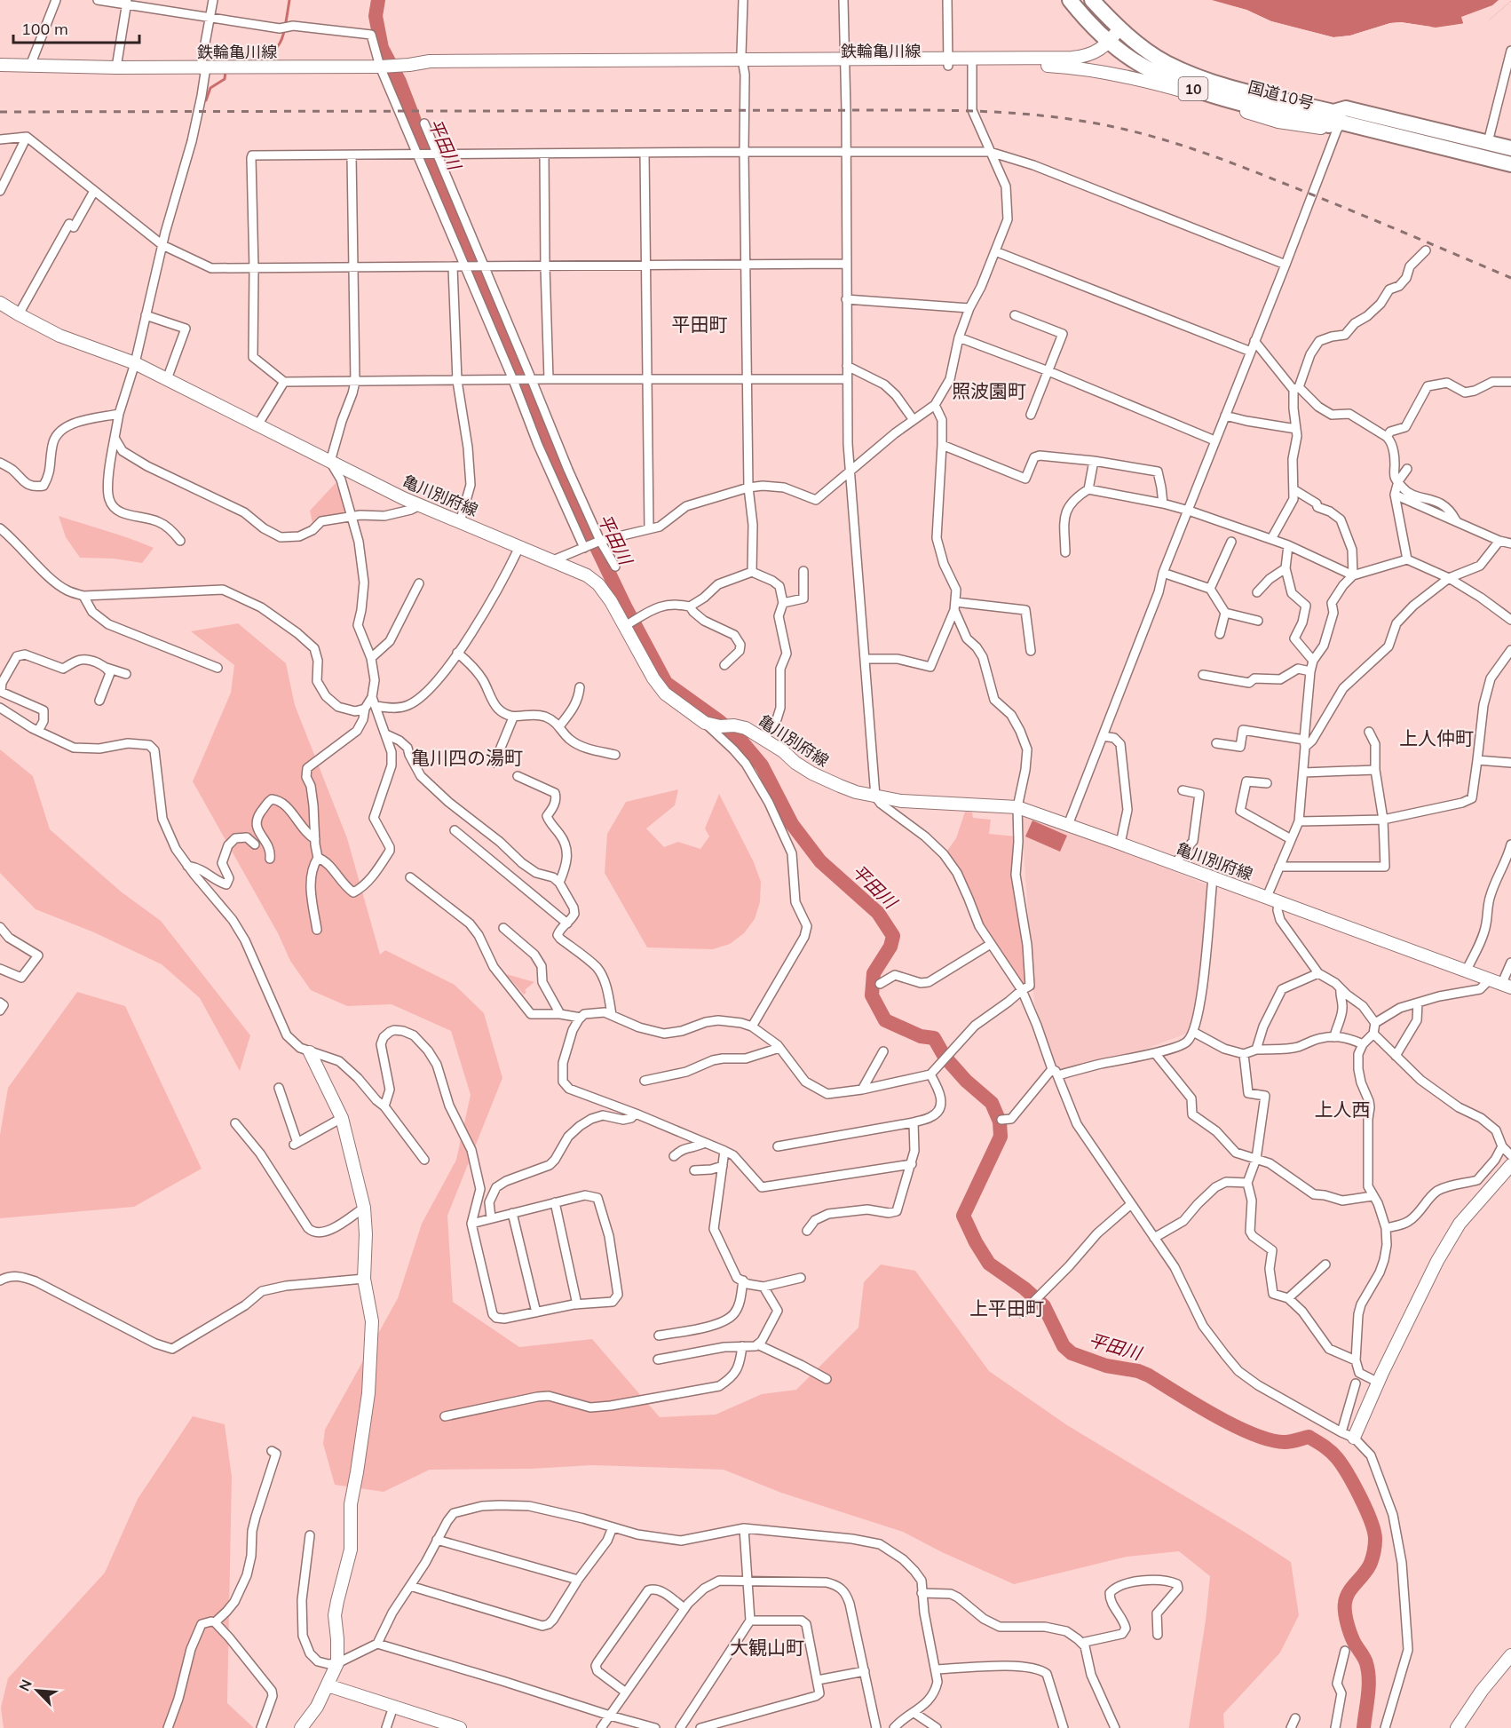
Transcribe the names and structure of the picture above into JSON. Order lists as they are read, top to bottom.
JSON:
{
  "streets": {
    "highway": ["10", "国道10号"],
    "main road": ["鉄輪亀川線", "亀川別府線"]
  },
  "crossings": [
    ["鉄輪亀川線", "国道10号"]
  ],
  "districts": [
    "平田町",
    "照波園町",
    "上人仲町",
    "亀川四の湯町",
    "上人西",
    "上平田町",
    "大観山町"
  ],
  "water": ["平田川"],
  "scale_bar": "100 m",
  "north": "top left"
}
